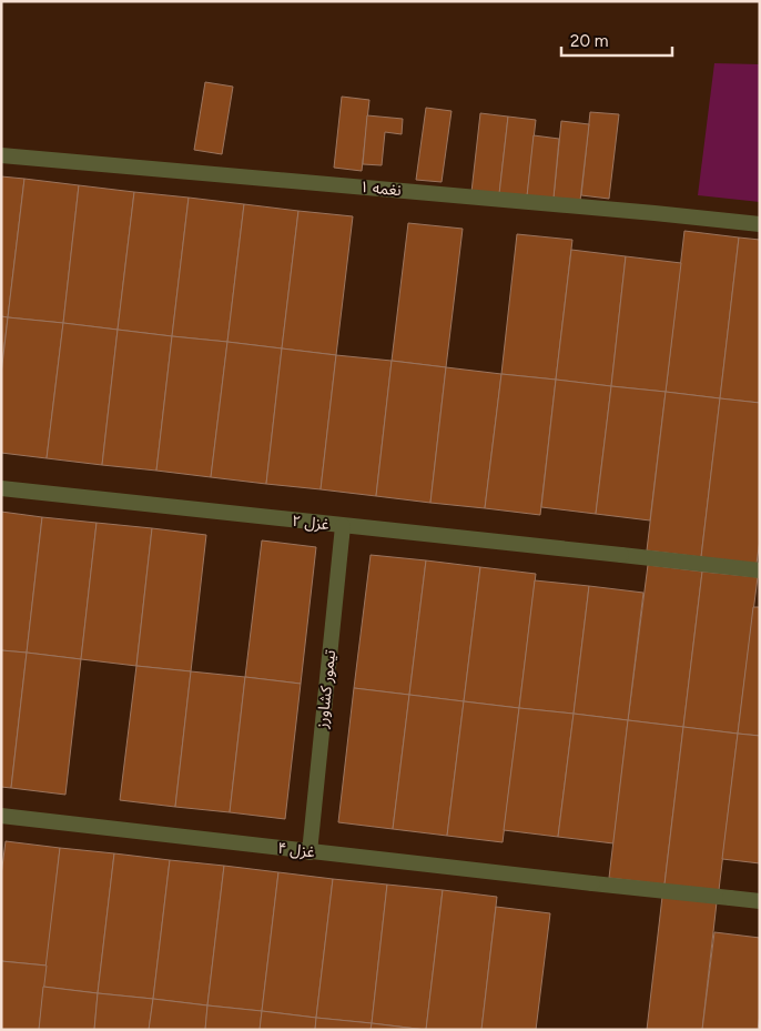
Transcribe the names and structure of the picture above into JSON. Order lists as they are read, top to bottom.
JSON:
{
  "streets": {
    "street": [
      "نغمه ۱",
      "غزل ۲",
      "تیمور کشاورز",
      "غزل ۴"
    ]
  },
  "crossings": [
    ["غزل ۲", "تیمور کشاورز"],
    ["تیمور کشاورز", "غزل ۴"]
  ],
  "scale_bar": "20 m"
}
